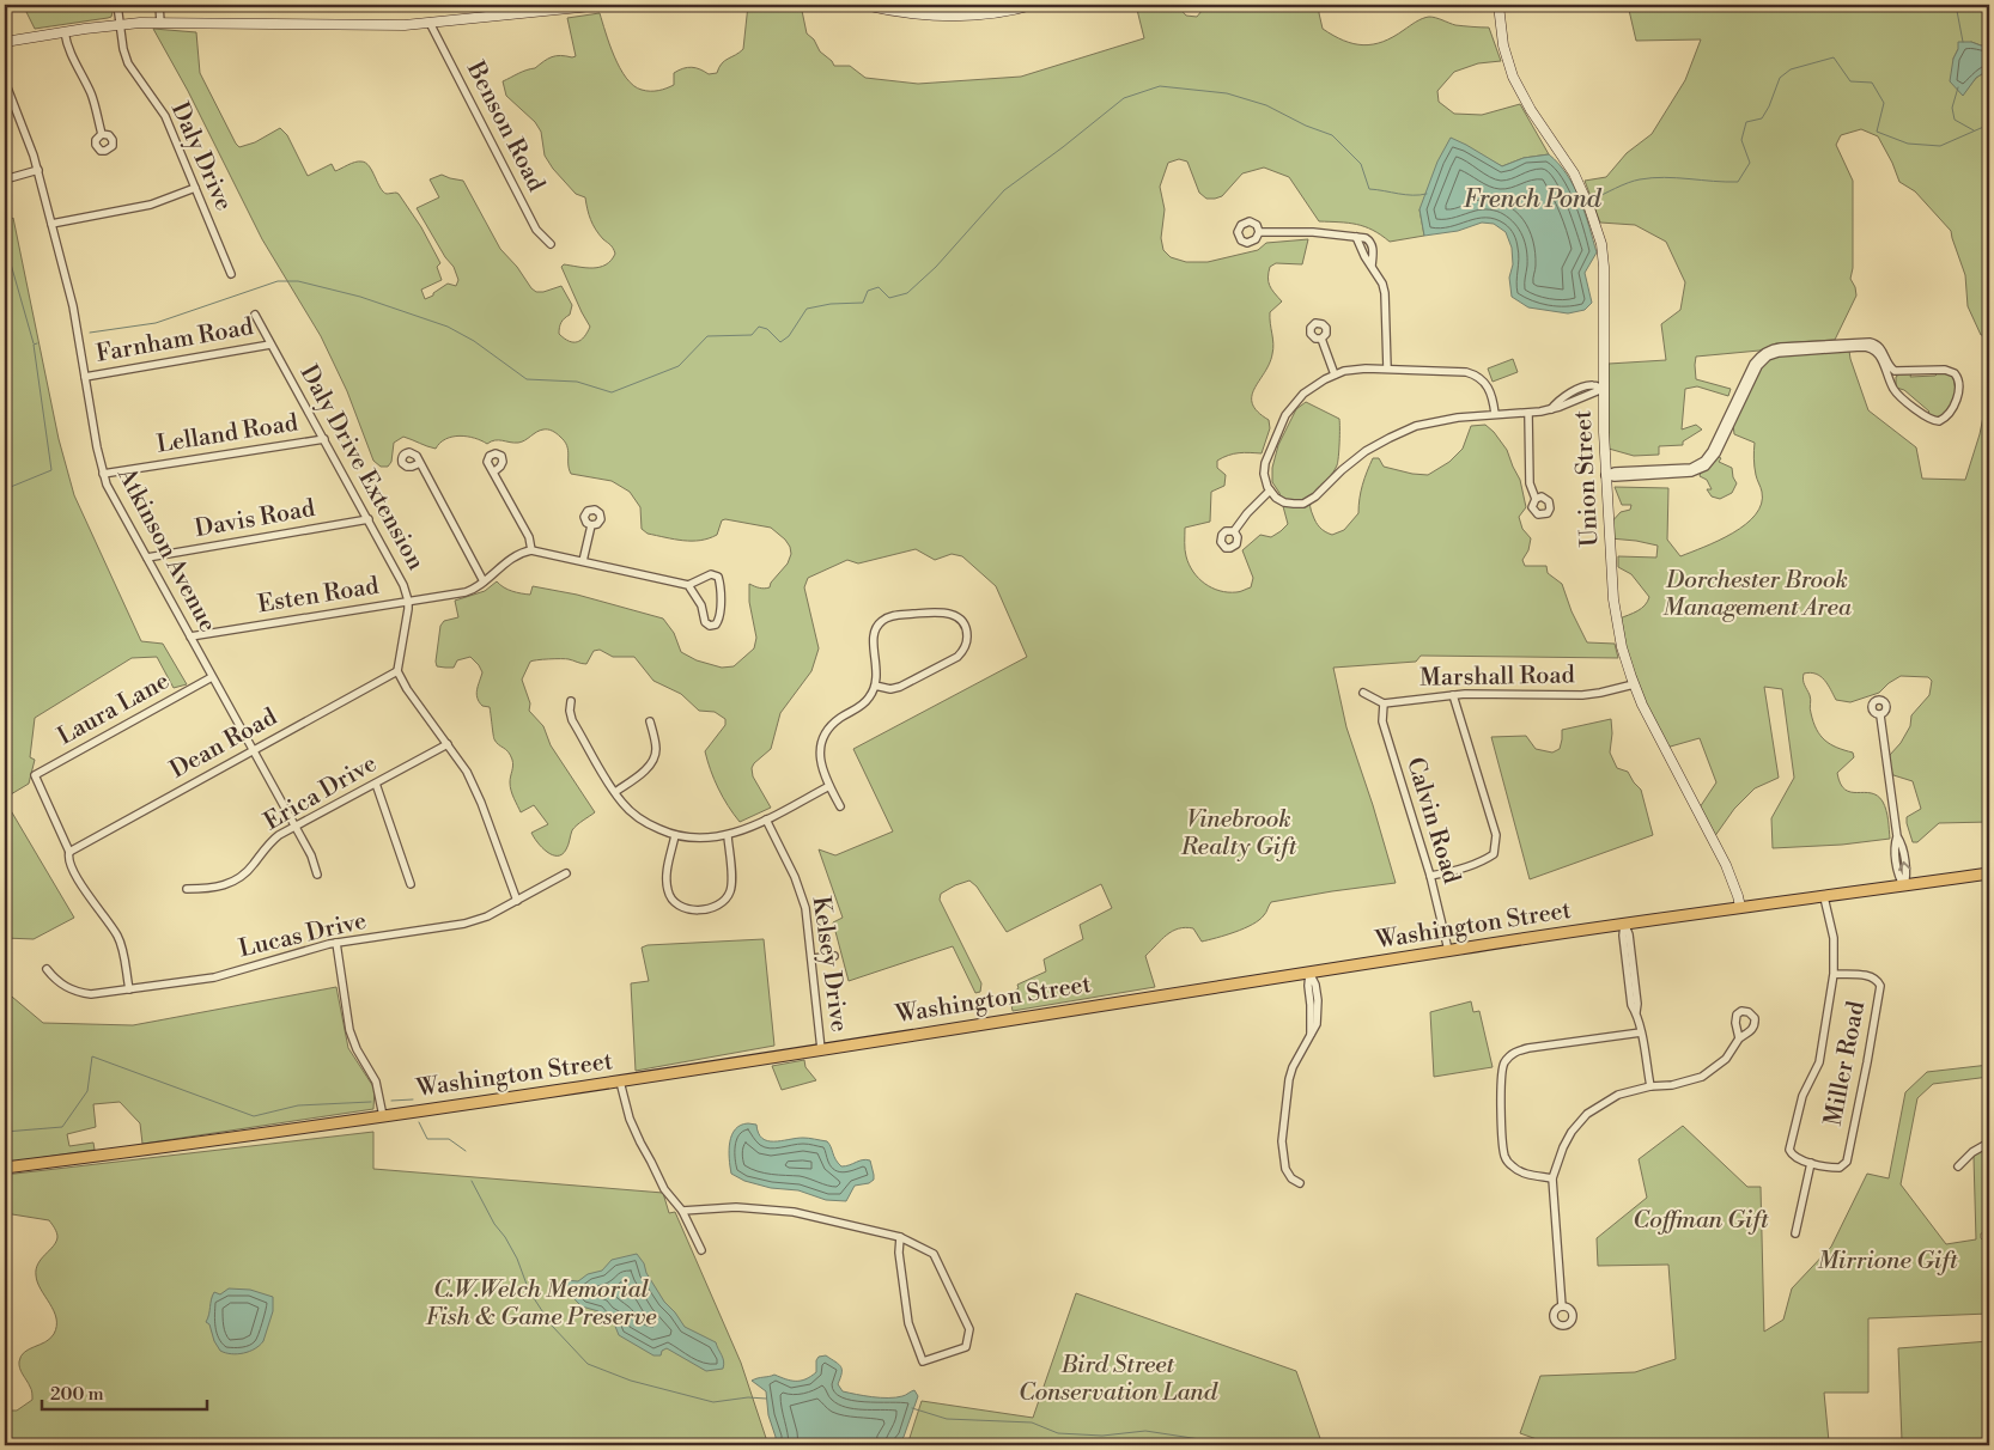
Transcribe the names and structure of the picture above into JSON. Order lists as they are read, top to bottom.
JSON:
{
  "streets": {
    "main road": ["Union Street", "Washington Street"],
    "street": [
      "Benson Road",
      "Daly Drive",
      "Farnham Road",
      "Lelland Road",
      "Daly Drive Extension",
      "Davis Road",
      "Atkinson Avenue",
      "Esten Road",
      "Marshall Road",
      "Laura Lane",
      "Dean Road",
      "Erica Drive",
      "Calvin Road",
      "Lucas Drive",
      "Kelsey Drive",
      "Miller Road"
    ]
  },
  "crossings": [
    ["Farnham Road", "Daly Drive Extension"],
    ["Farnham Road", "Atkinson Avenue"],
    ["Lelland Road", "Daly Drive Extension"],
    ["Lelland Road", "Atkinson Avenue"],
    ["Daly Drive Extension", "Davis Road"],
    ["Daly Drive Extension", "Esten Road"],
    ["Daly Drive Extension", "Dean Road"],
    ["Union Street", "Marshall Road"],
    ["Union Street", "Washington Street"],
    ["Davis Road", "Atkinson Avenue"],
    ["Atkinson Avenue", "Esten Road"],
    ["Atkinson Avenue", "Laura Lane"],
    ["Atkinson Avenue", "Dean Road"],
    ["Atkinson Avenue", "Erica Drive"],
    ["Marshall Road", "Calvin Road"],
    ["Laura Lane", "Dean Road"],
    ["Calvin Road", "Washington Street"],
    ["Washington Street", "Kelsey Drive"]
  ],
  "water": ["French Pond"],
  "parks": [
    "Dorchester Brook Management Area",
    "Vinebrook Realty Gift",
    "Coffman Gift",
    "Mirrione Gift",
    "C.W.Welch Memorial Fish & Game Preserve",
    "Bird Street Conservation Land"
  ],
  "scale_bar": "200 m"
}
